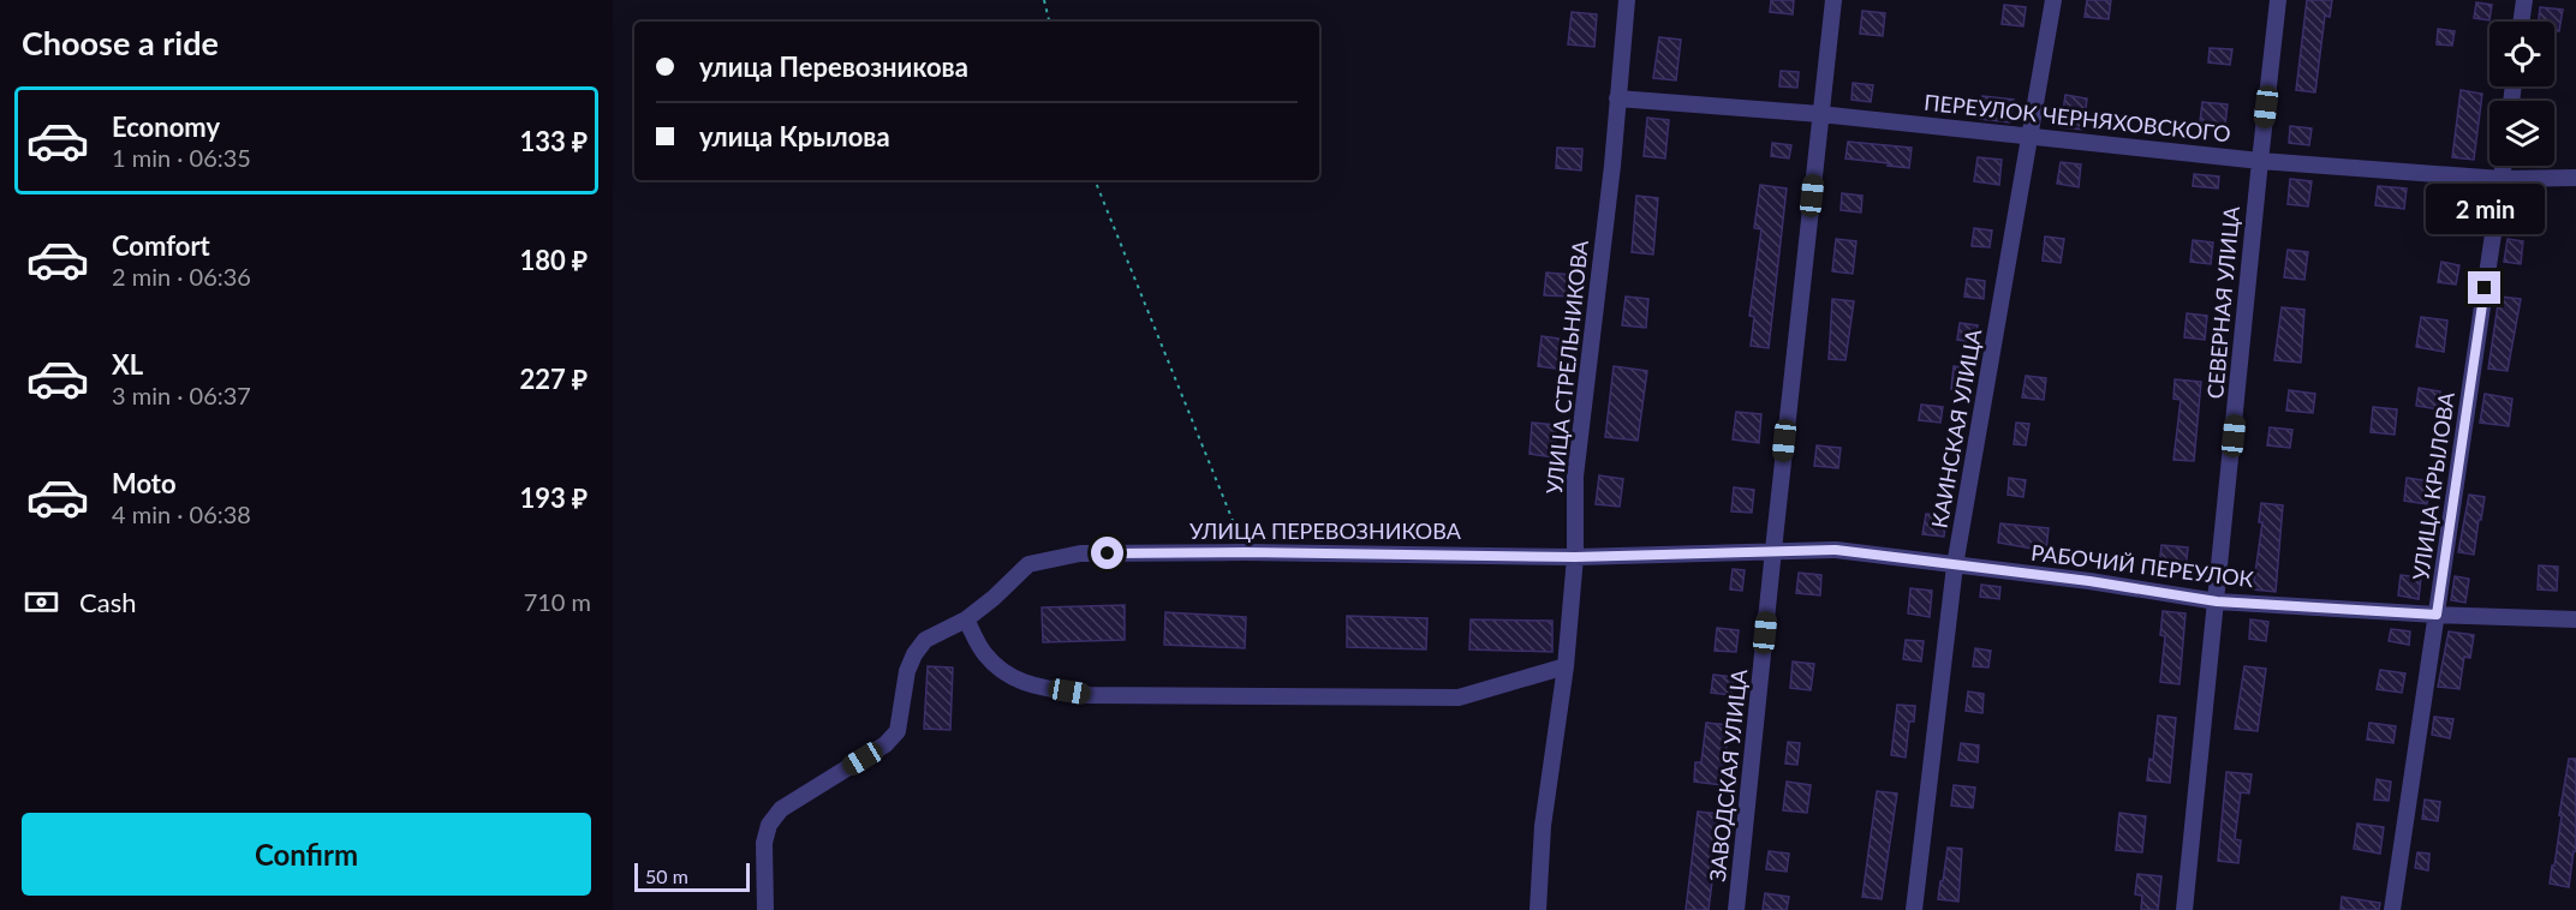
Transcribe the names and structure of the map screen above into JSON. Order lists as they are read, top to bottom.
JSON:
{
  "streets": {
    "street": [
      "ПЕРЕУЛОК ЧЕРНЯХОВСКОГО",
      "СЕВЕРНАЯ УЛИЦА",
      "УЛИЦА СТРЕЛЬНИКОВА",
      "КАИНСКАЯ УЛИЦА",
      "УЛИЦА КРЫЛОВА",
      "УЛИЦА ПЕРЕВОЗНИКОВА",
      "РАБОЧИЙ ПЕРЕУЛОК",
      "ЗАВОДСКАЯ УЛИЦА"
    ]
  },
  "crossings": [
    ["ПЕРЕУЛОК ЧЕРНЯХОВСКОГО", "СЕВЕРНАЯ УЛИЦА"],
    ["ПЕРЕУЛОК ЧЕРНЯХОВСКОГО", "УЛИЦА СТРЕЛЬНИКОВА"],
    ["ПЕРЕУЛОК ЧЕРНЯХОВСКОГО", "КАИНСКАЯ УЛИЦА"],
    ["ПЕРЕУЛОК ЧЕРНЯХОВСКОГО", "УЛИЦА КРЫЛОВА"],
    ["ПЕРЕУЛОК ЧЕРНЯХОВСКОГО", "ЗАВОДСКАЯ УЛИЦА"],
    ["СЕВЕРНАЯ УЛИЦА", "РАБОЧИЙ ПЕРЕУЛОК"],
    ["УЛИЦА СТРЕЛЬНИКОВА", "УЛИЦА ПЕРЕВОЗНИКОВА"],
    ["УЛИЦА СТРЕЛЬНИКОВА", "РАБОЧИЙ ПЕРЕУЛОК"],
    ["КАИНСКАЯ УЛИЦА", "РАБОЧИЙ ПЕРЕУЛОК"],
    ["УЛИЦА КРЫЛОВА", "РАБОЧИЙ ПЕРЕУЛОК"],
    ["УЛИЦА ПЕРЕВОЗНИКОВА", "РАБОЧИЙ ПЕРЕУЛОК"],
    ["РАБОЧИЙ ПЕРЕУЛОК", "ЗАВОДСКАЯ УЛИЦА"]
  ],
  "scale_bar": "50 m",
  "page": {
    "heading": "Choose a ride",
    "banner": ["улица Перевозникова", "улица Крылова"],
    "list": [
      {
        "name": "Economy",
        "note": "1 min · 06:35",
        "value": "133 ₽"
      },
      {
        "name": "Comfort",
        "note": "2 min · 06:36",
        "value": "180 ₽"
      },
      {
        "name": "XL",
        "note": "3 min · 06:37",
        "value": "227 ₽"
      },
      {
        "name": "Moto",
        "note": "4 min · 06:38",
        "value": "193 ₽"
      }
    ],
    "bubble": "2 min",
    "pay": ["Cash", "710 m"],
    "buttons": "Confirm",
    "scale": "50 m"
  }
}
